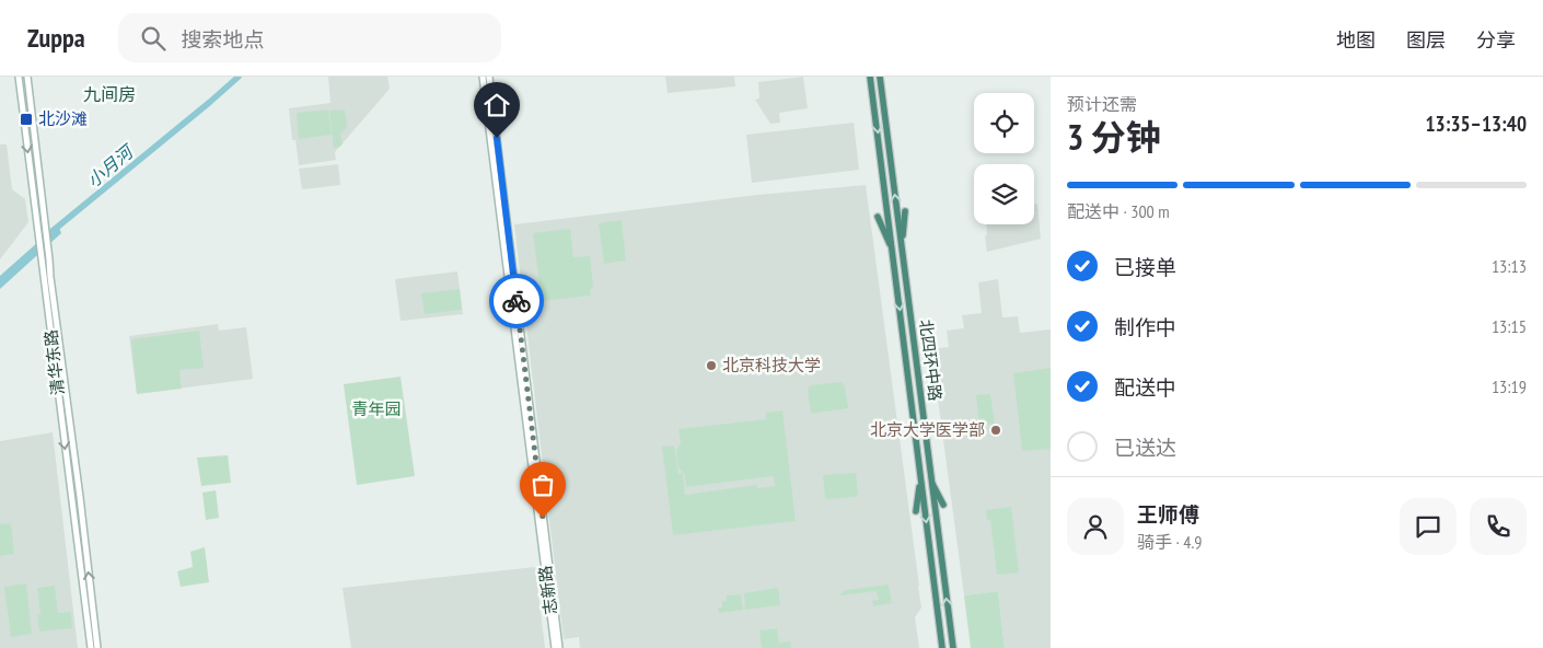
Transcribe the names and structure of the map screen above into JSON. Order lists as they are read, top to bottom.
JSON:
{
  "streets": {
    "highway": ["北四环中路"],
    "main road": ["清华东路", "志新路"]
  },
  "districts": ["九间房"],
  "water": ["小月河"],
  "parks": ["青年园"],
  "places": {
    "transit": ["北沙滩"],
    "other": ["北京科技大学", "北京大学医学部"]
  },
  "page": {
    "header": "Zuppa",
    "search": "搜索地点",
    "nav": ["地图", "图层", "分享"],
    "heading": ["3 分钟", "预计还需", "13:35–13:40"],
    "panel": ["王师傅", "骑手 · 4.9"],
    "bar": "配送中 · 300 m",
    "list": [
      ["已接单", "13:13"],
      ["制作中", "13:15"],
      ["配送中", "13:19"],
      "已送达"
    ]
  }
}
